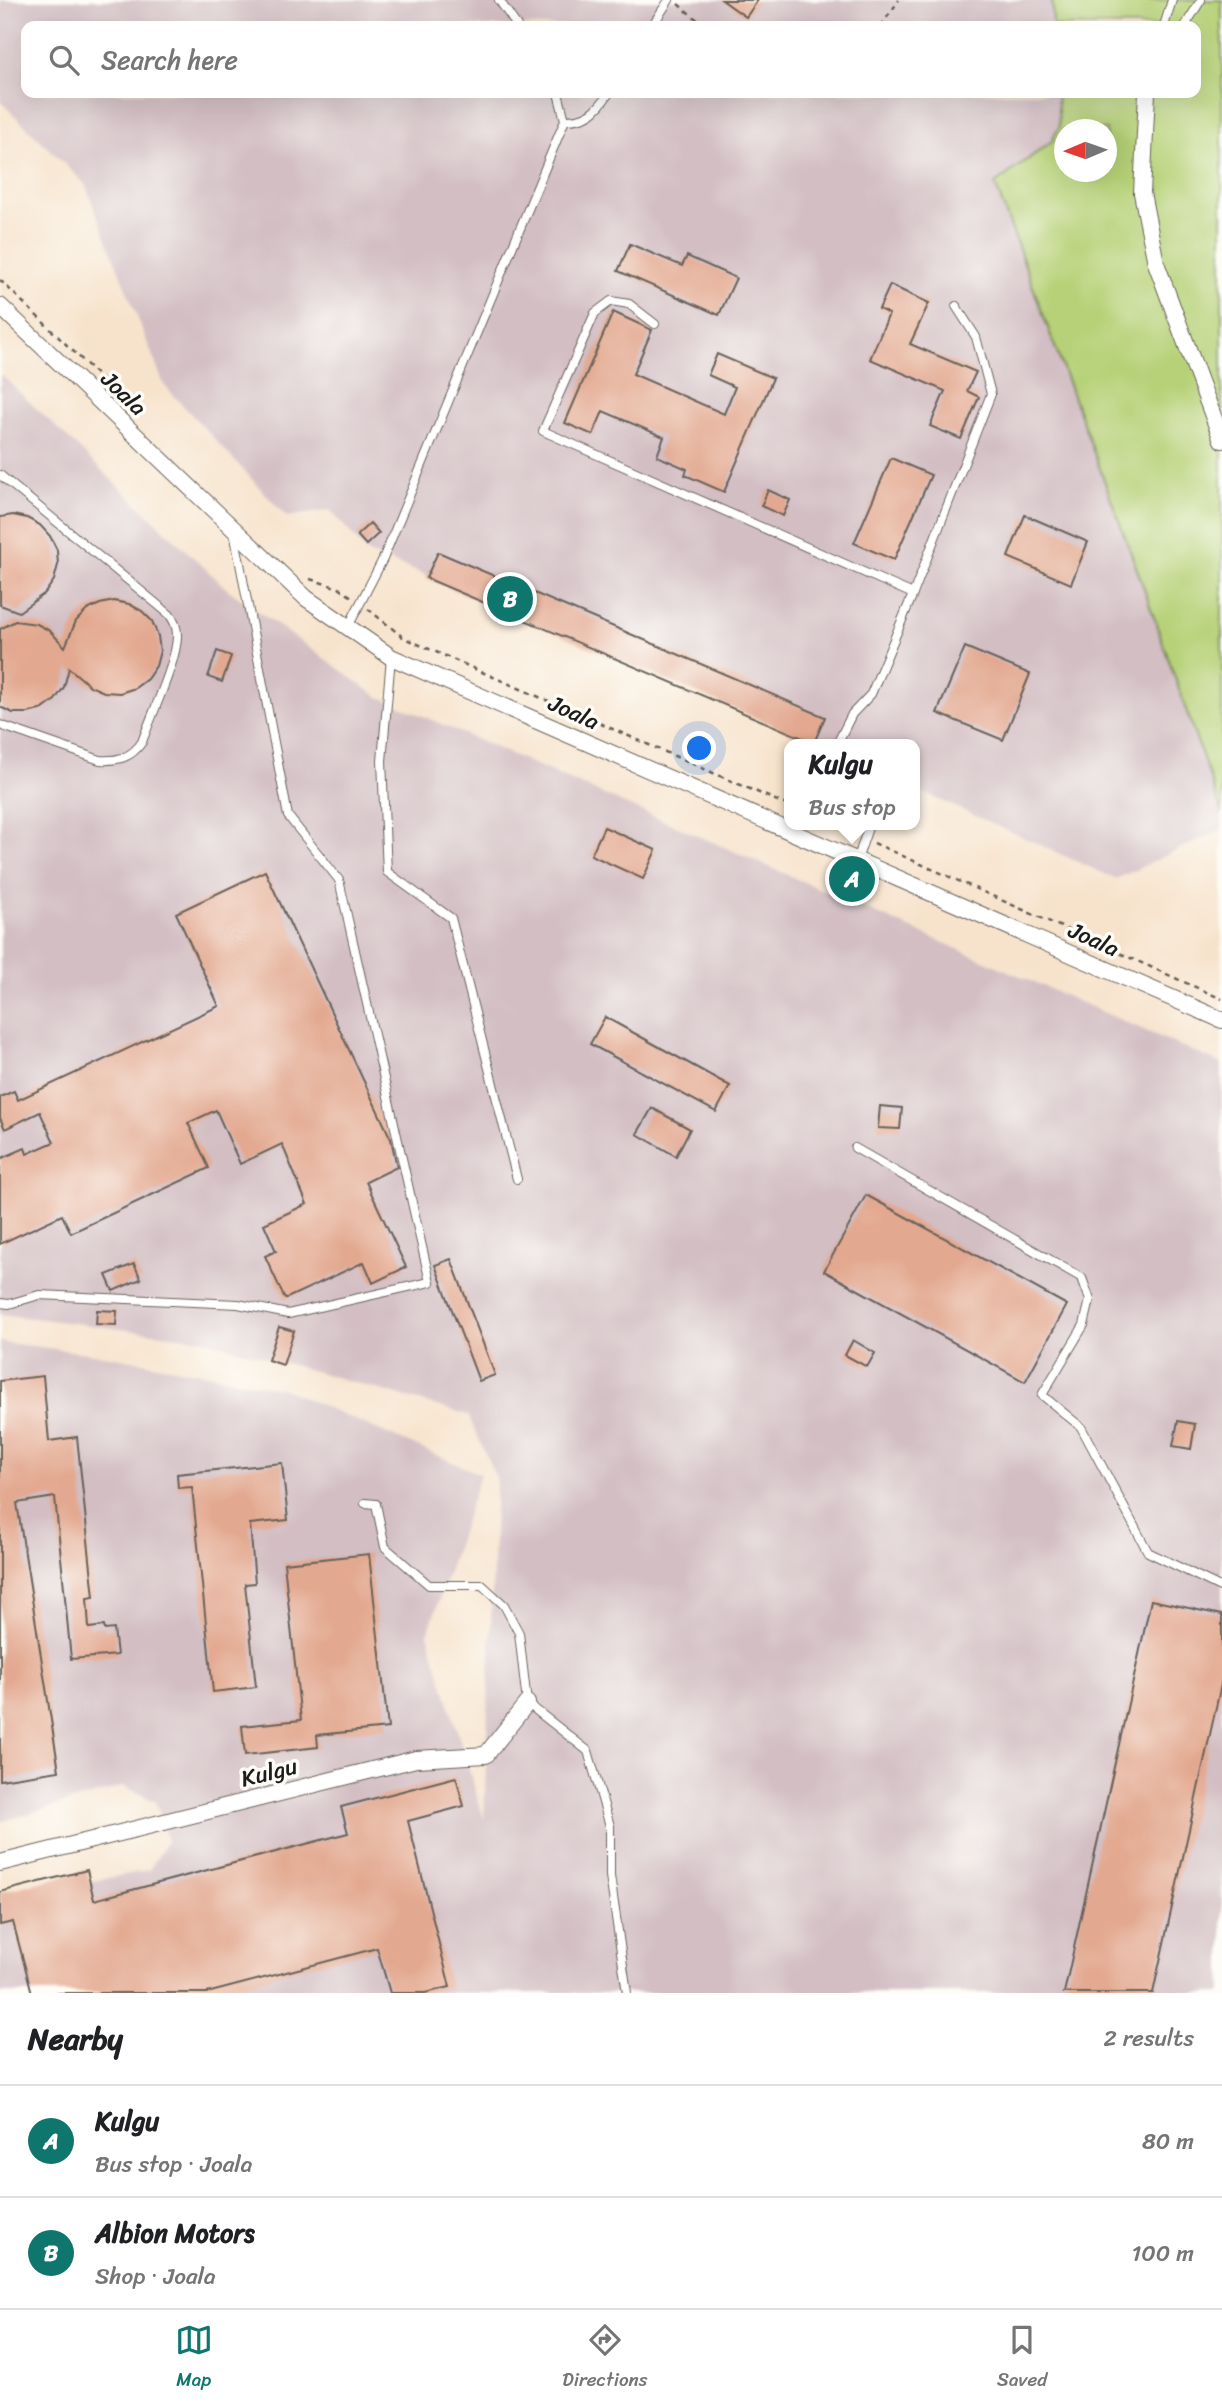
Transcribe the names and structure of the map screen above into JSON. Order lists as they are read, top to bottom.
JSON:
{
  "streets": {
    "street": ["Joala", "Kulgu"]
  },
  "north": "left",
  "page": {
    "search": "Search here",
    "pins": ["B", "A"],
    "popup": ["Kulgu", "Bus stop"],
    "heading": ["Nearby", "2 results"],
    "list": [
      {
        "mark": "A",
        "name": "Kulgu",
        "note": "Bus stop · Joala",
        "value": "80 m"
      },
      {
        "mark": "B",
        "name": "Albion Motors",
        "note": "Shop · Joala",
        "value": "100 m"
      }
    ],
    "nav": ["Map", "Directions", "Saved"]
  }
}
